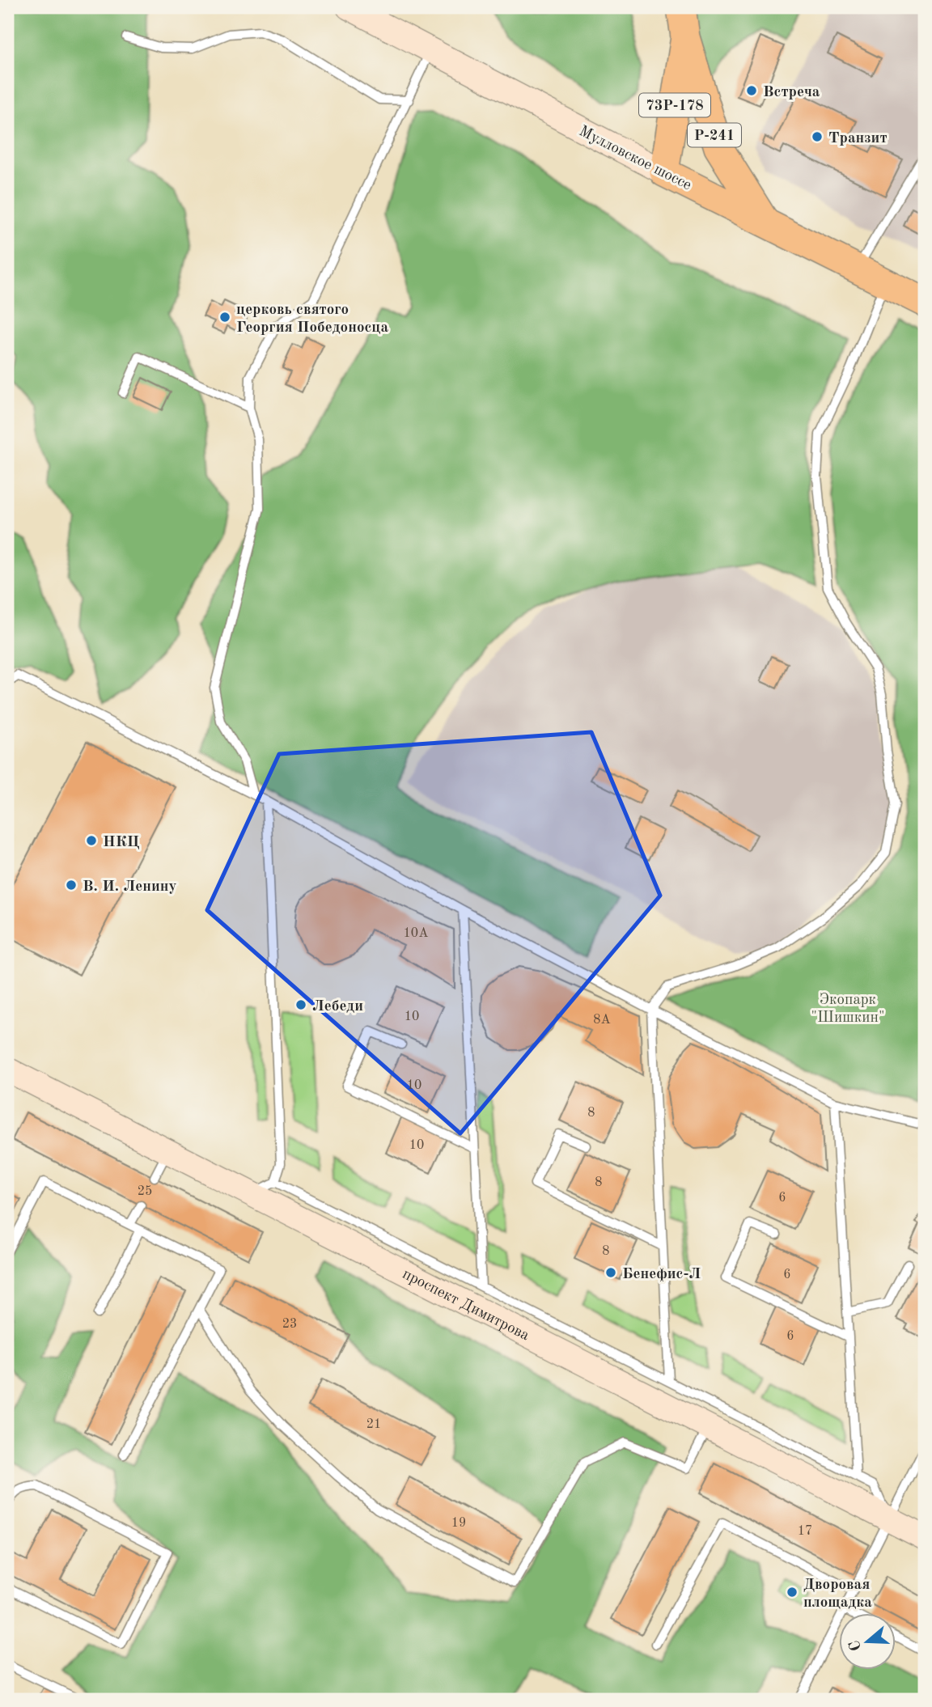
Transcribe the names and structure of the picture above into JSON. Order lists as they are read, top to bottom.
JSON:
{
  "streets": {
    "highway": ["73Р-178", "Р-241", "Мулловское шоссе"],
    "main road": ["проспект Димитрова"]
  },
  "crossings": [
    ["73Р-178", "Р-241"],
    ["73Р-178", "Мулловское шоссе"],
    ["Р-241", "Мулловское шоссе"]
  ],
  "parks": ["Экопарк \"Шишкин\""],
  "places": [
    "Встреча",
    "Транзит",
    "церковь святого Георгия Победоносца",
    "НКЦ",
    "В. И. Ленину",
    "Лебеди",
    "Бенефис-Л",
    "Дворовая площадка"
  ],
  "house_numbers": [
    "10А",
    "10",
    "8А",
    "10",
    "8",
    "10",
    "8",
    "25",
    "6",
    "8",
    "6",
    "23",
    "6",
    "21",
    "19",
    "17"
  ],
  "north": "left"
}
